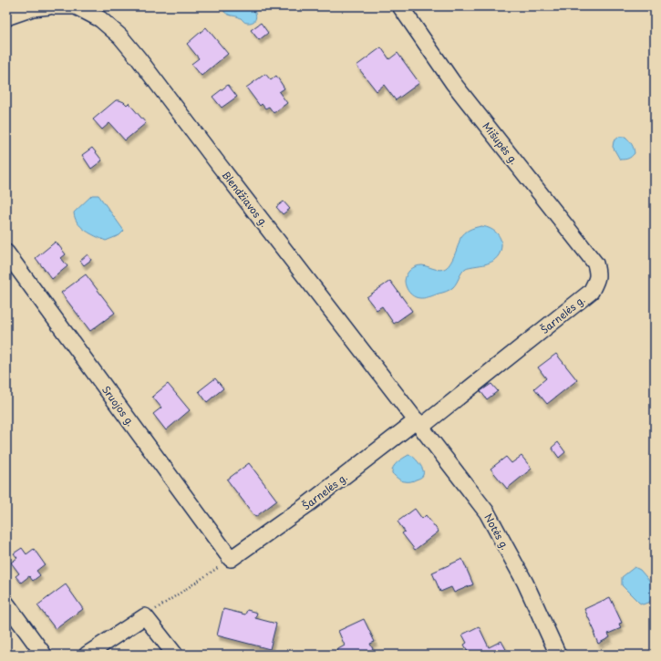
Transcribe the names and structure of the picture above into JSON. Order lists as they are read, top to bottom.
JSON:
{
  "streets": {
    "street": [
      "Mišupės g.",
      "Blendžiavos g.",
      "Šarnelės g.",
      "Sruojos g.",
      "Notės g."
    ]
  },
  "crossings": [
    ["Mišupės g.", "Šarnelės g."],
    ["Blendžiavos g.", "Šarnelės g."],
    ["Blendžiavos g.", "Notės g."],
    ["Šarnelės g.", "Sruojos g."],
    ["Šarnelės g.", "Notės g."]
  ]
}
